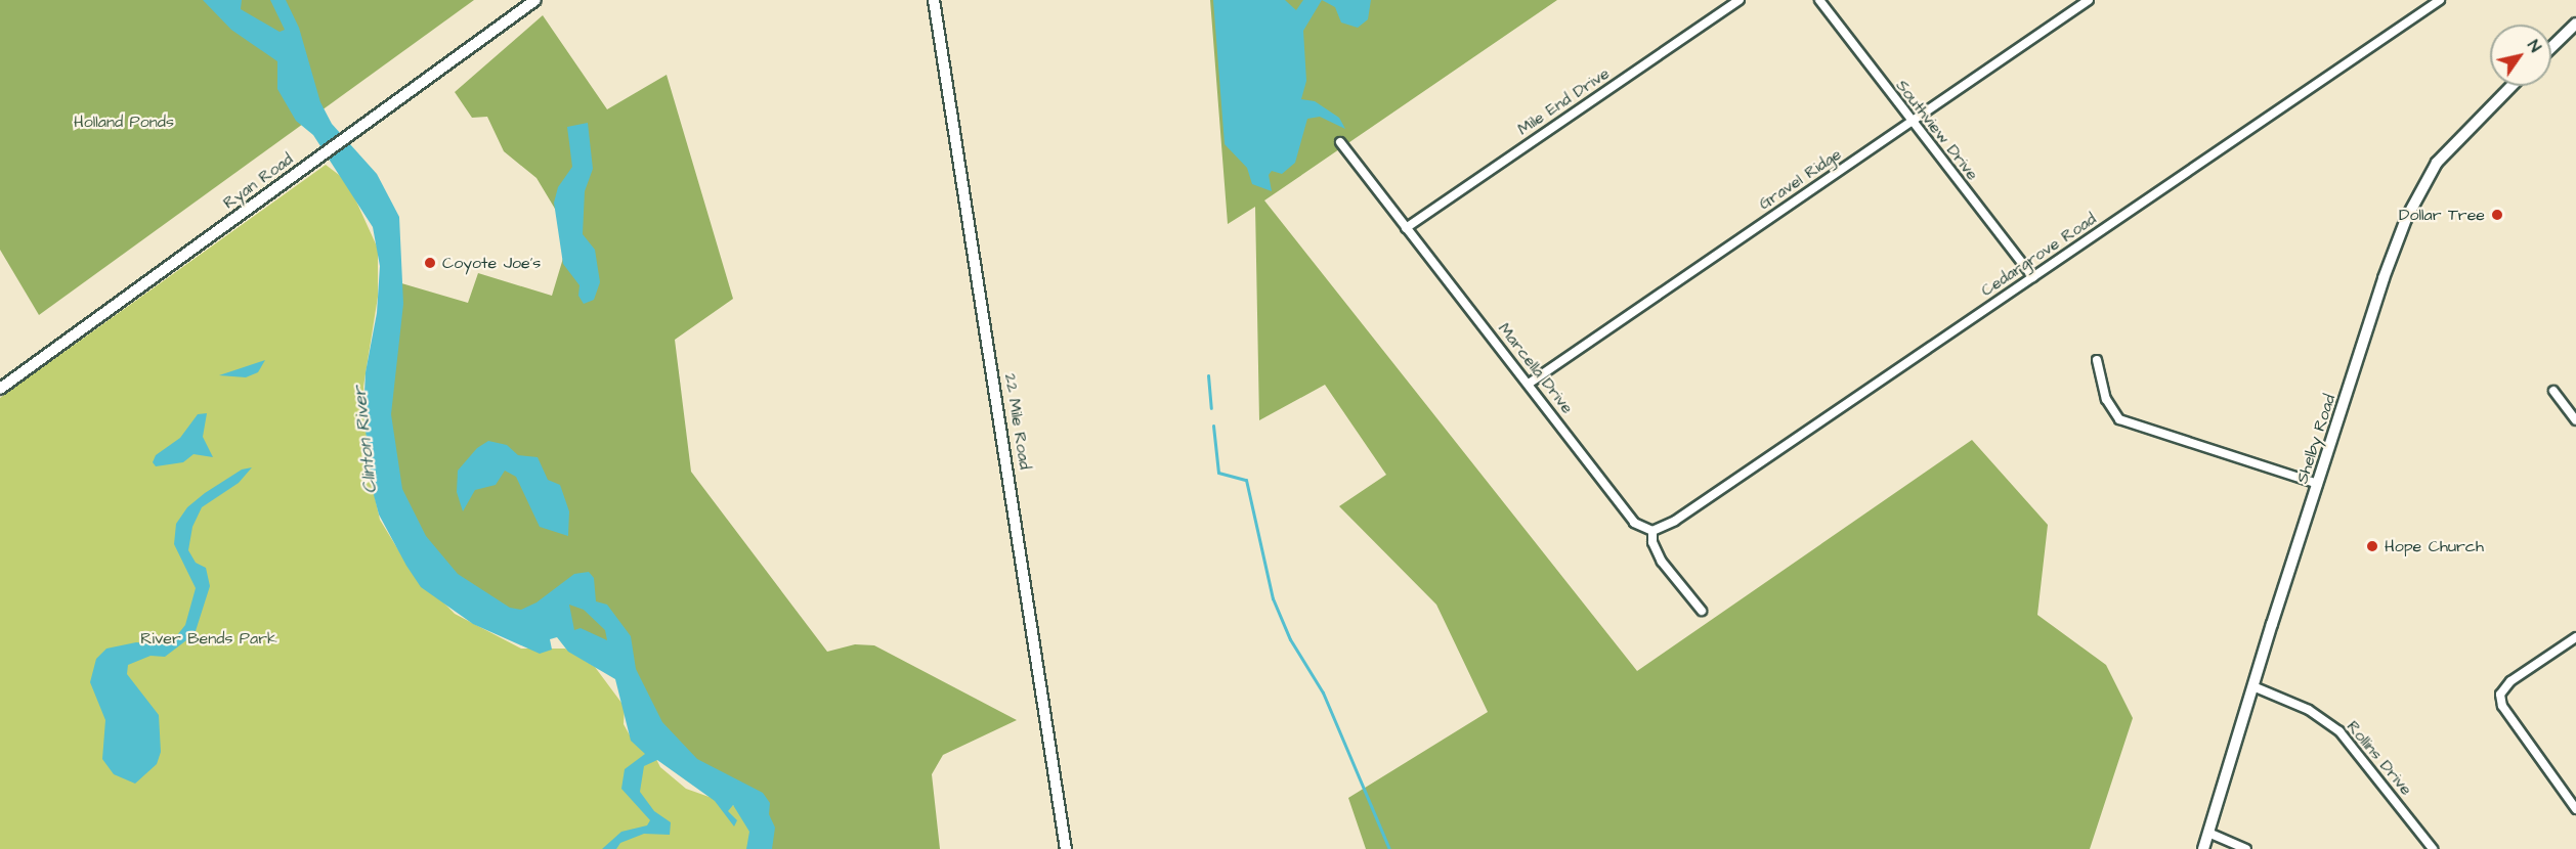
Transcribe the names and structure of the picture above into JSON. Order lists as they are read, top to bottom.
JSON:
{
  "streets": {
    "street": [
      "Mile End Drive",
      "Southview Drive",
      "Gravel Ridge",
      "Ryan Road",
      "Cedargrove Road",
      "Marcella Drive",
      "22 Mile Road",
      "Shelby Road",
      "Rollins Drive"
    ]
  },
  "crossings": [
    ["Mile End Drive", "Marcella Drive"],
    ["Southview Drive", "Gravel Ridge"],
    ["Southview Drive", "Cedargrove Road"],
    ["Gravel Ridge", "Marcella Drive"],
    ["Cedargrove Road", "Marcella Drive"],
    ["Shelby Road", "Rollins Drive"]
  ],
  "water": ["Clinton River"],
  "parks": ["Holland Ponds", "River Bends Park"],
  "places": ["Dollar Tree", "Coyote Joe's", "Hope Church"],
  "north": "top right"
}
